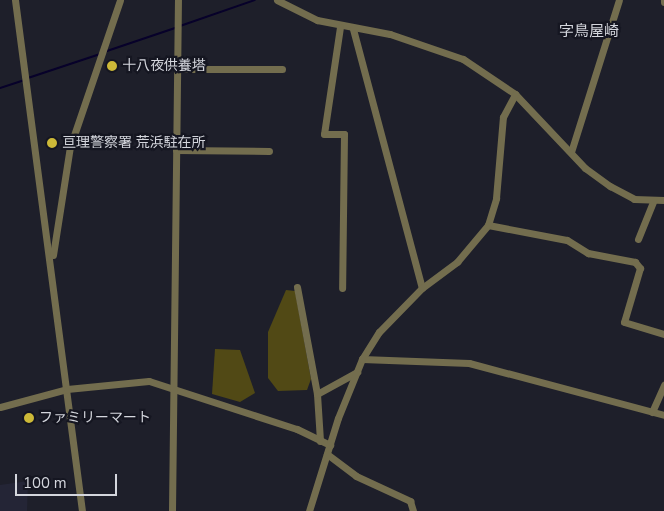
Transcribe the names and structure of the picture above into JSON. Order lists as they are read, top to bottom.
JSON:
{
  "districts": ["字鳥屋崎"],
  "places": ["十八夜供養塔", "亘理警察署 荒浜駐在所", "ファミリーマート"],
  "scale_bar": "100 m"
}
